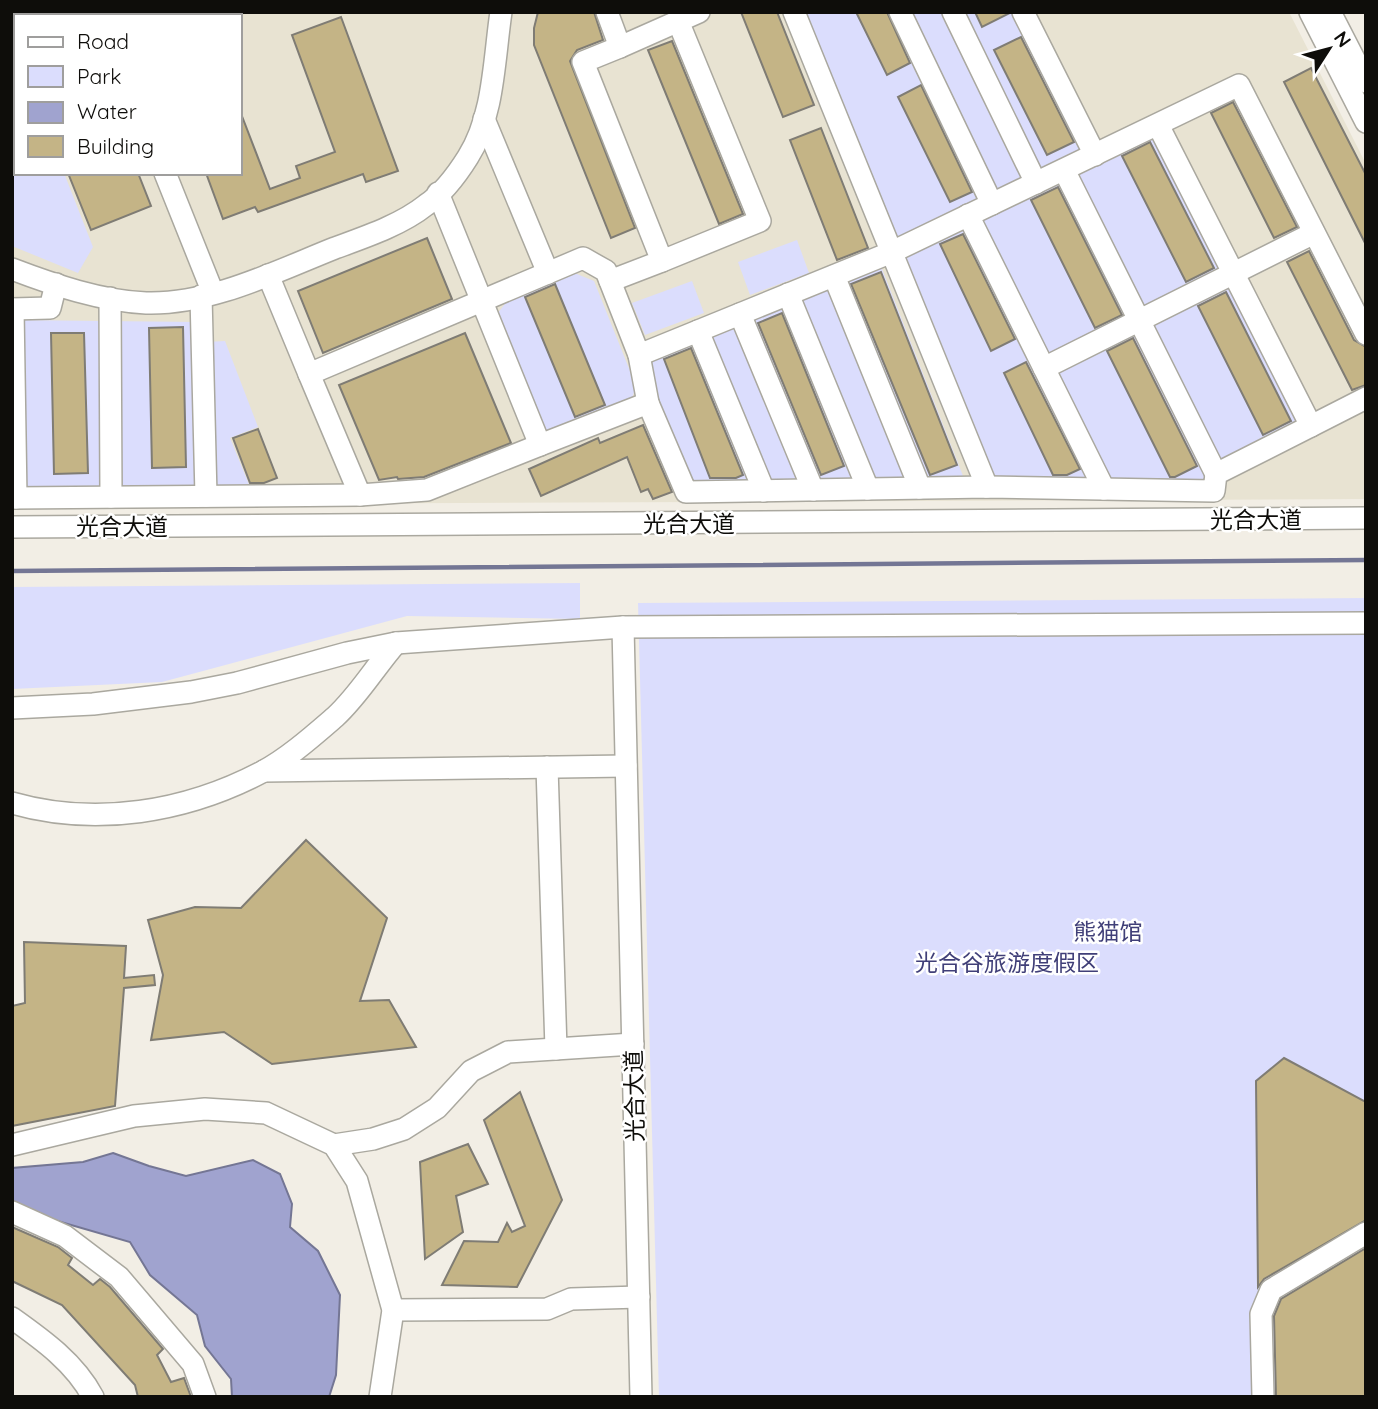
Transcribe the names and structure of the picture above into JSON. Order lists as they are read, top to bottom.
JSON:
{
  "streets": {
    "street": ["光合大道"]
  },
  "parks": ["熊猫馆", "光合谷旅游度假区"],
  "legend": [
    "Road",
    "Park",
    "Water",
    "Building"
  ],
  "north": "top right"
}
